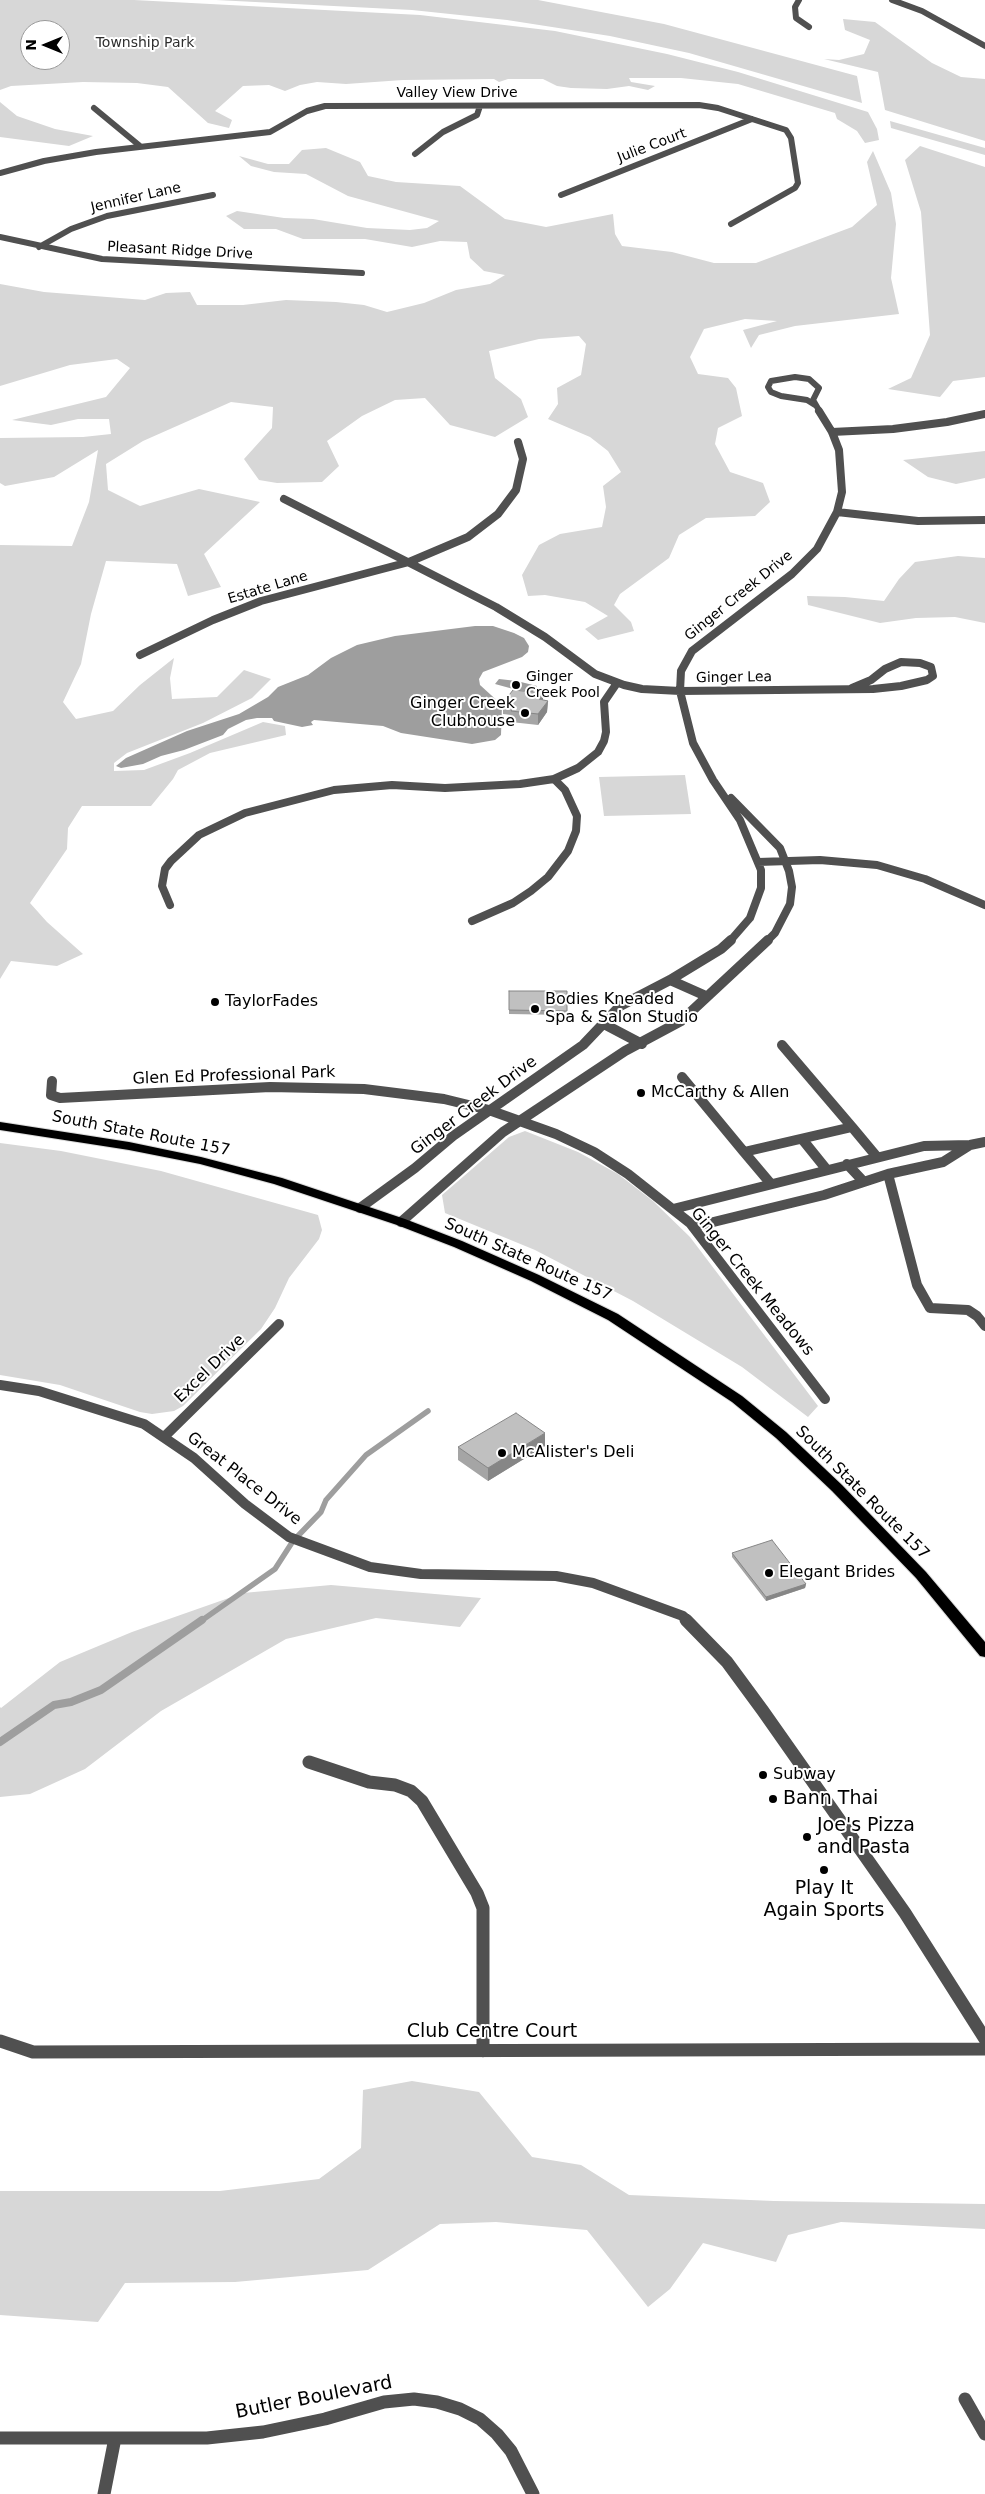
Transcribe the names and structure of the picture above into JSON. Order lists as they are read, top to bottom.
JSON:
{
  "streets": {
    "main road": ["South State Route 157"],
    "street": [
      "Valley View Drive",
      "Julie Court",
      "Jennifer Lane",
      "Pleasant Ridge Drive",
      "Estate Lane",
      "Ginger Creek Drive",
      "Ginger Lea",
      "Glen Ed Professional Park",
      "Ginger Creek Meadows",
      "Excel Drive",
      "Great Place Drive",
      "Club Centre Court",
      "Butler Boulevard"
    ]
  },
  "crossings": [
    ["Valley View Drive", "Julie Court"],
    ["Jennifer Lane", "Pleasant Ridge Drive"],
    ["Estate Lane", "Ginger Lea"],
    ["Ginger Creek Drive", "Ginger Lea"],
    ["Ginger Creek Drive", "Glen Ed Professional Park"],
    ["Ginger Creek Drive", "South State Route 157"],
    ["Ginger Creek Drive", "Ginger Creek Meadows"],
    ["Glen Ed Professional Park", "Ginger Creek Meadows"],
    ["Excel Drive", "Great Place Drive"]
  ],
  "parks": ["Township Park"],
  "places": [
    "Ginger Creek Pool",
    "Ginger Creek Clubhouse",
    "TaylorFades",
    "Bodies Kneaded Spa & Salon Studio",
    "McCarthy & Allen",
    "McAlister's Deli",
    "Elegant Brides",
    "Subway",
    "Bann Thai",
    "Joe's Pizza and Pasta",
    "Play It Again Sports"
  ],
  "north": "left"
}
